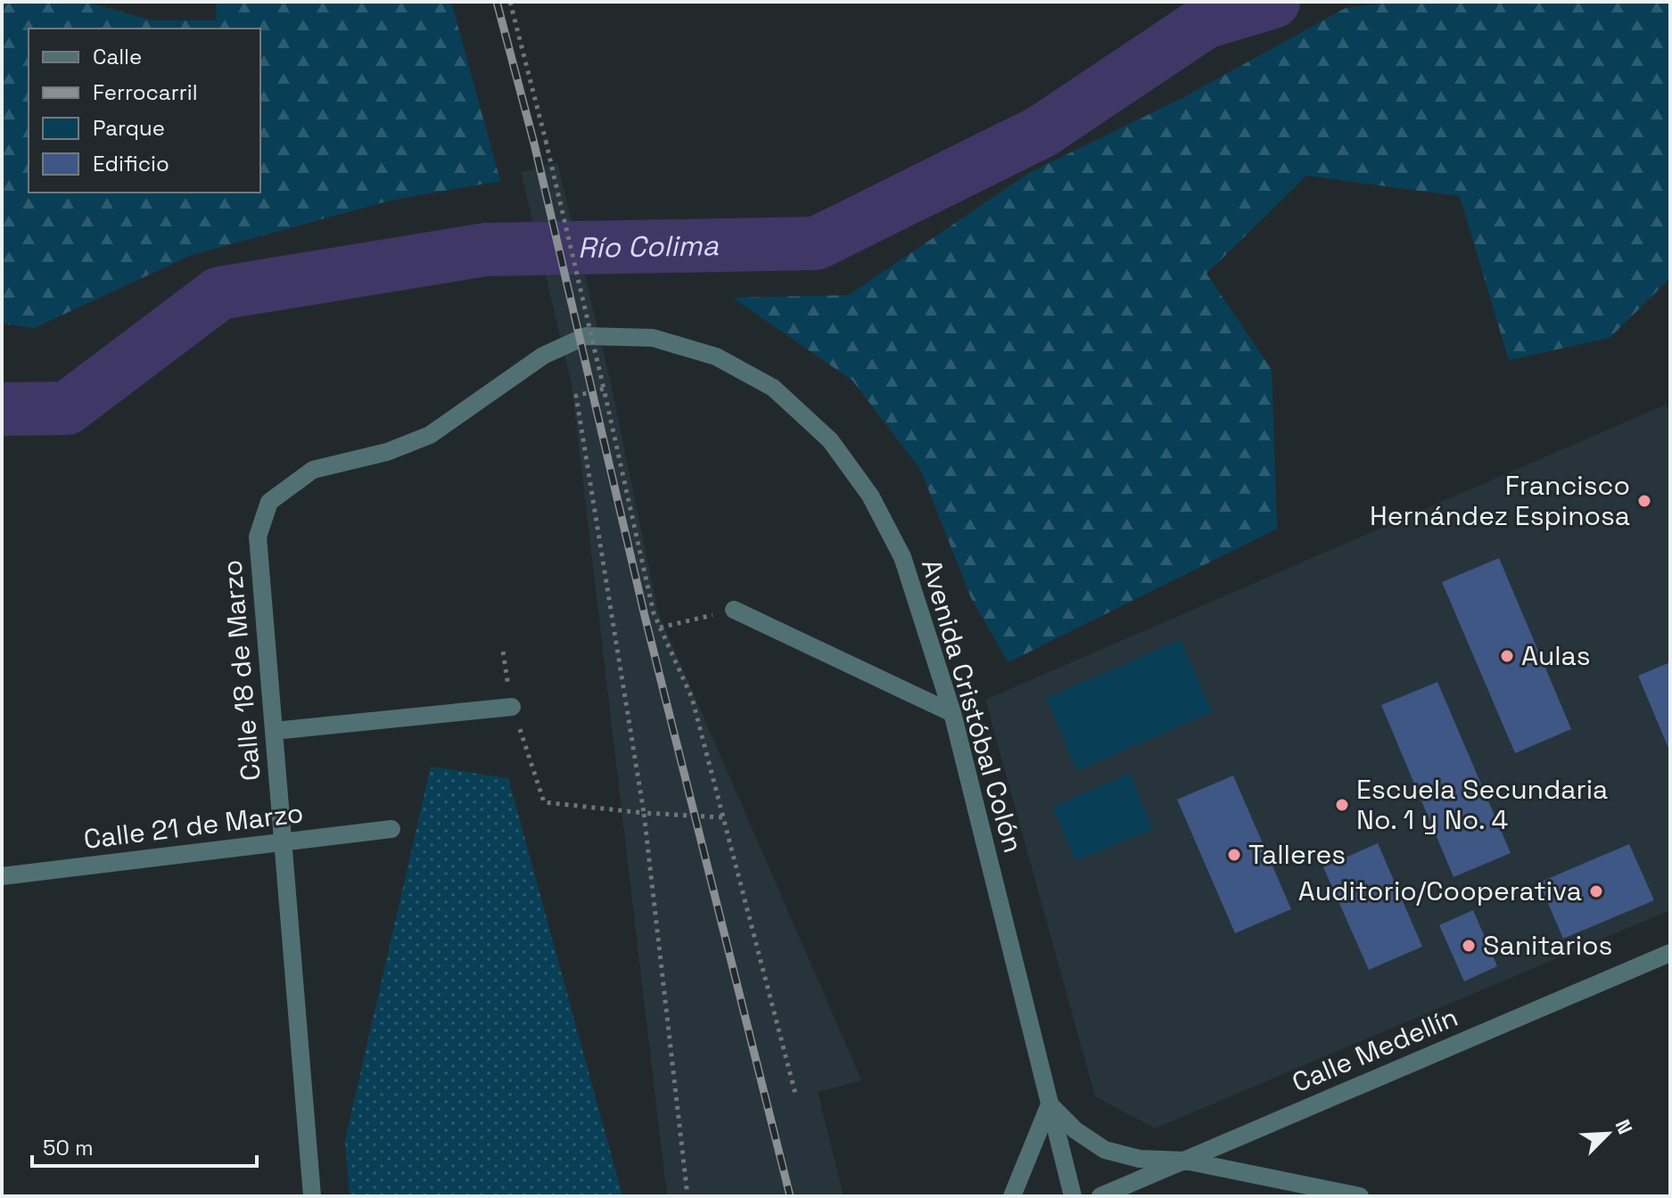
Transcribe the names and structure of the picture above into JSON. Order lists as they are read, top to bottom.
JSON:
{
  "streets": {
    "street": [
      "Calle 18 de Marzo",
      "Avenida Cristóbal Colón",
      "Calle 21 de Marzo",
      "Calle Medellín"
    ]
  },
  "crossings": [
    ["Calle 18 de Marzo", "Avenida Cristóbal Colón"],
    ["Calle 18 de Marzo", "Calle 21 de Marzo"]
  ],
  "water": ["Río Colima"],
  "places": [
    "Francisco Hernández Espinosa",
    "Aulas",
    "Escuela Secundaria No. 1 y No. 4",
    "Talleres",
    "Auditorio/Cooperativa",
    "Sanitarios"
  ],
  "legend": [
    "Calle",
    "Ferrocarril",
    "Parque",
    "Edificio"
  ],
  "scale_bar": "50 m",
  "north": "top right"
}
